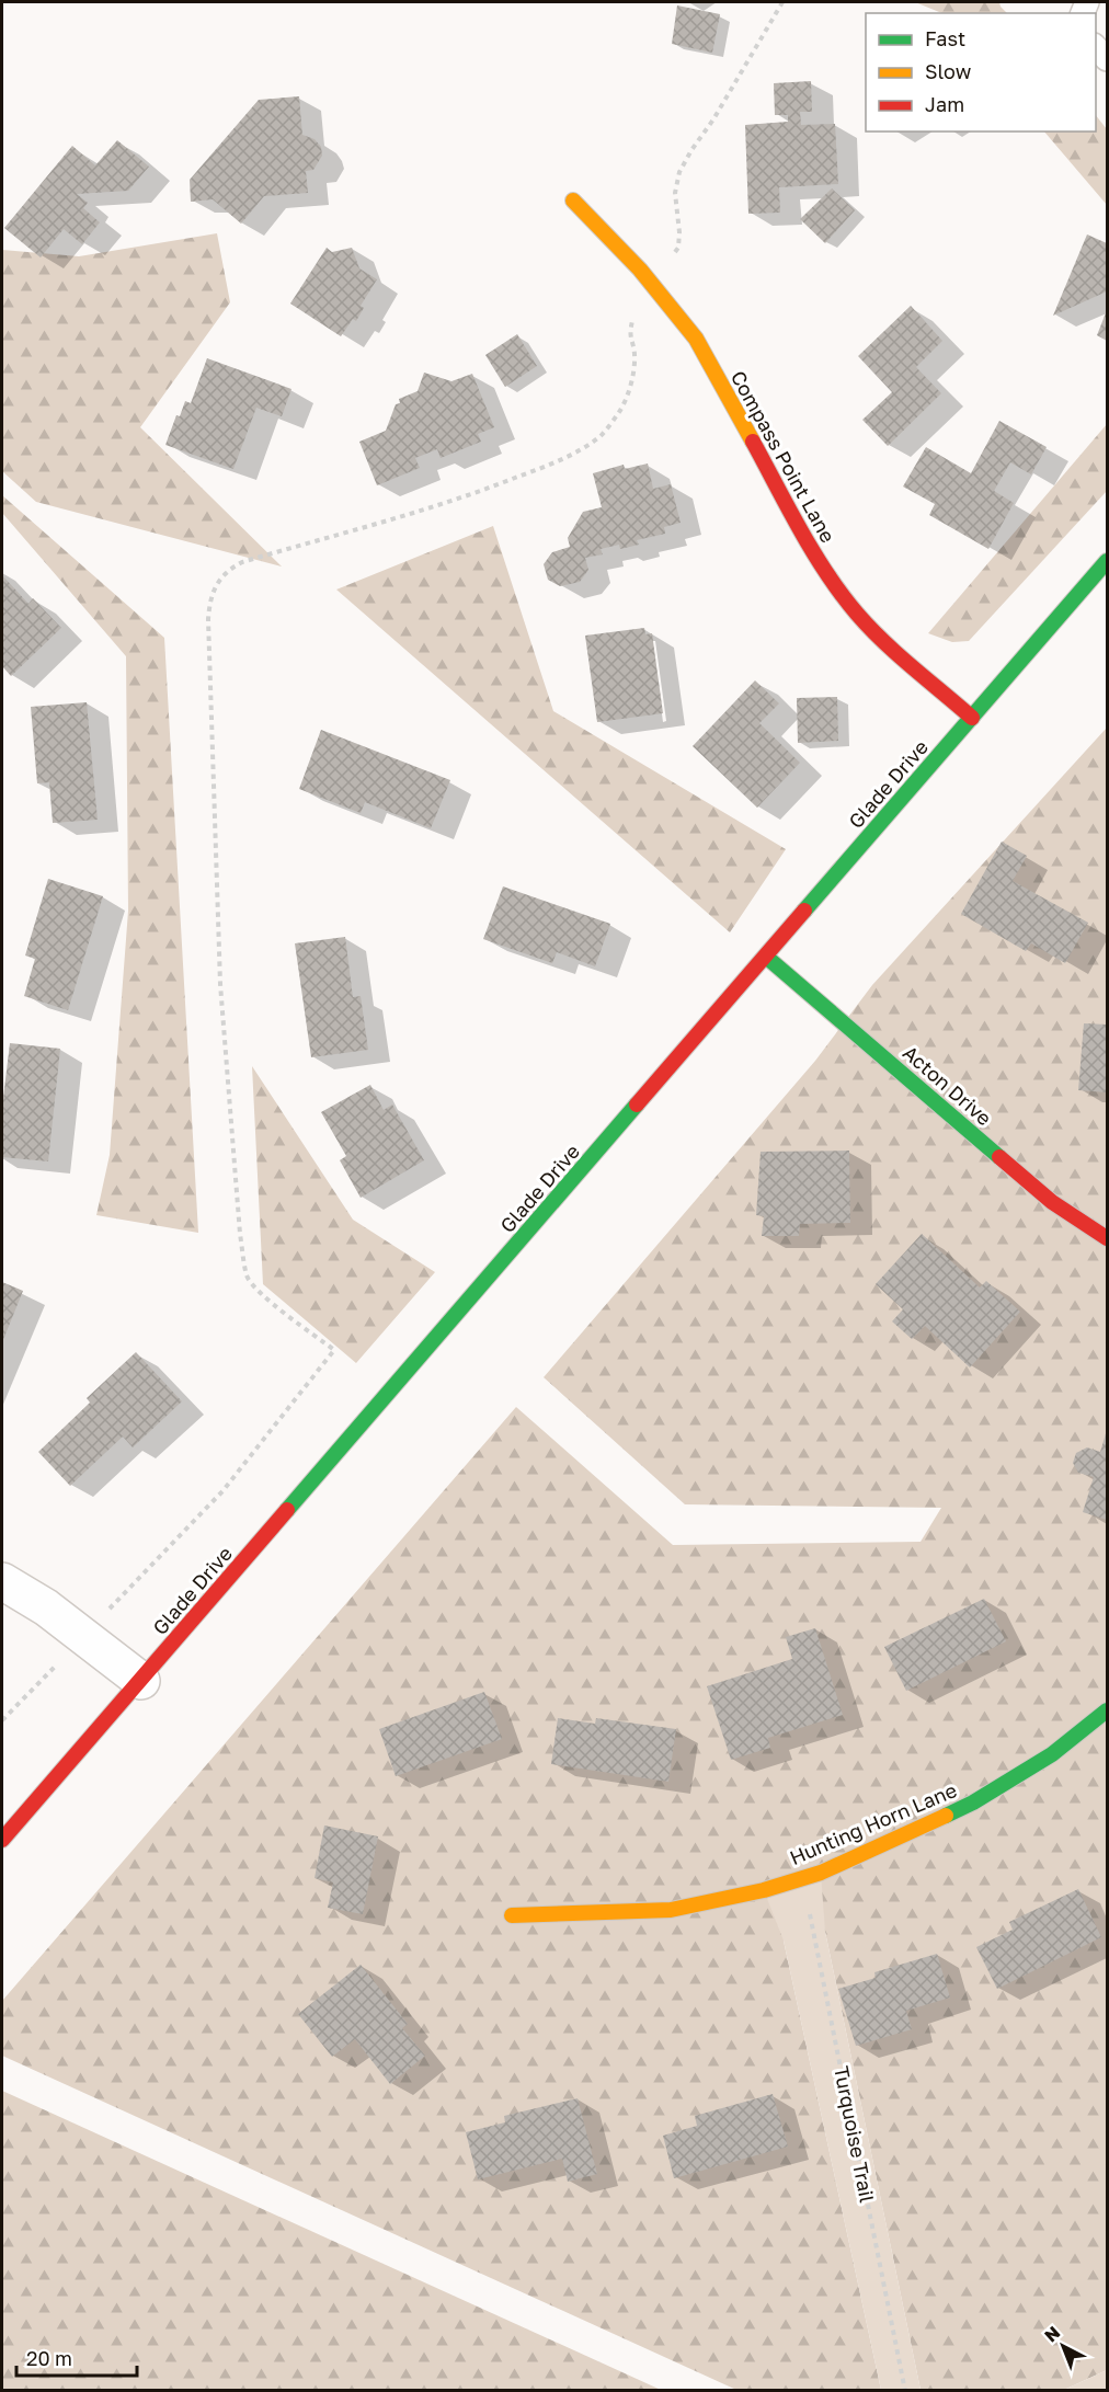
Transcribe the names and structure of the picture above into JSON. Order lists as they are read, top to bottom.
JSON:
{
  "streets": {
    "street": [
      "Compass Point Lane",
      "Glade Drive",
      "Acton Drive",
      "Hunting Horn Lane"
    ],
    "path": ["Turquoise Trail"]
  },
  "crossings": [
    ["Compass Point Lane", "Glade Drive"],
    ["Glade Drive", "Acton Drive"],
    ["Hunting Horn Lane", "Turquoise Trail"]
  ],
  "legend": ["Fast", "Slow", "Jam"],
  "scale_bar": "20 m",
  "north": "top left"
}
